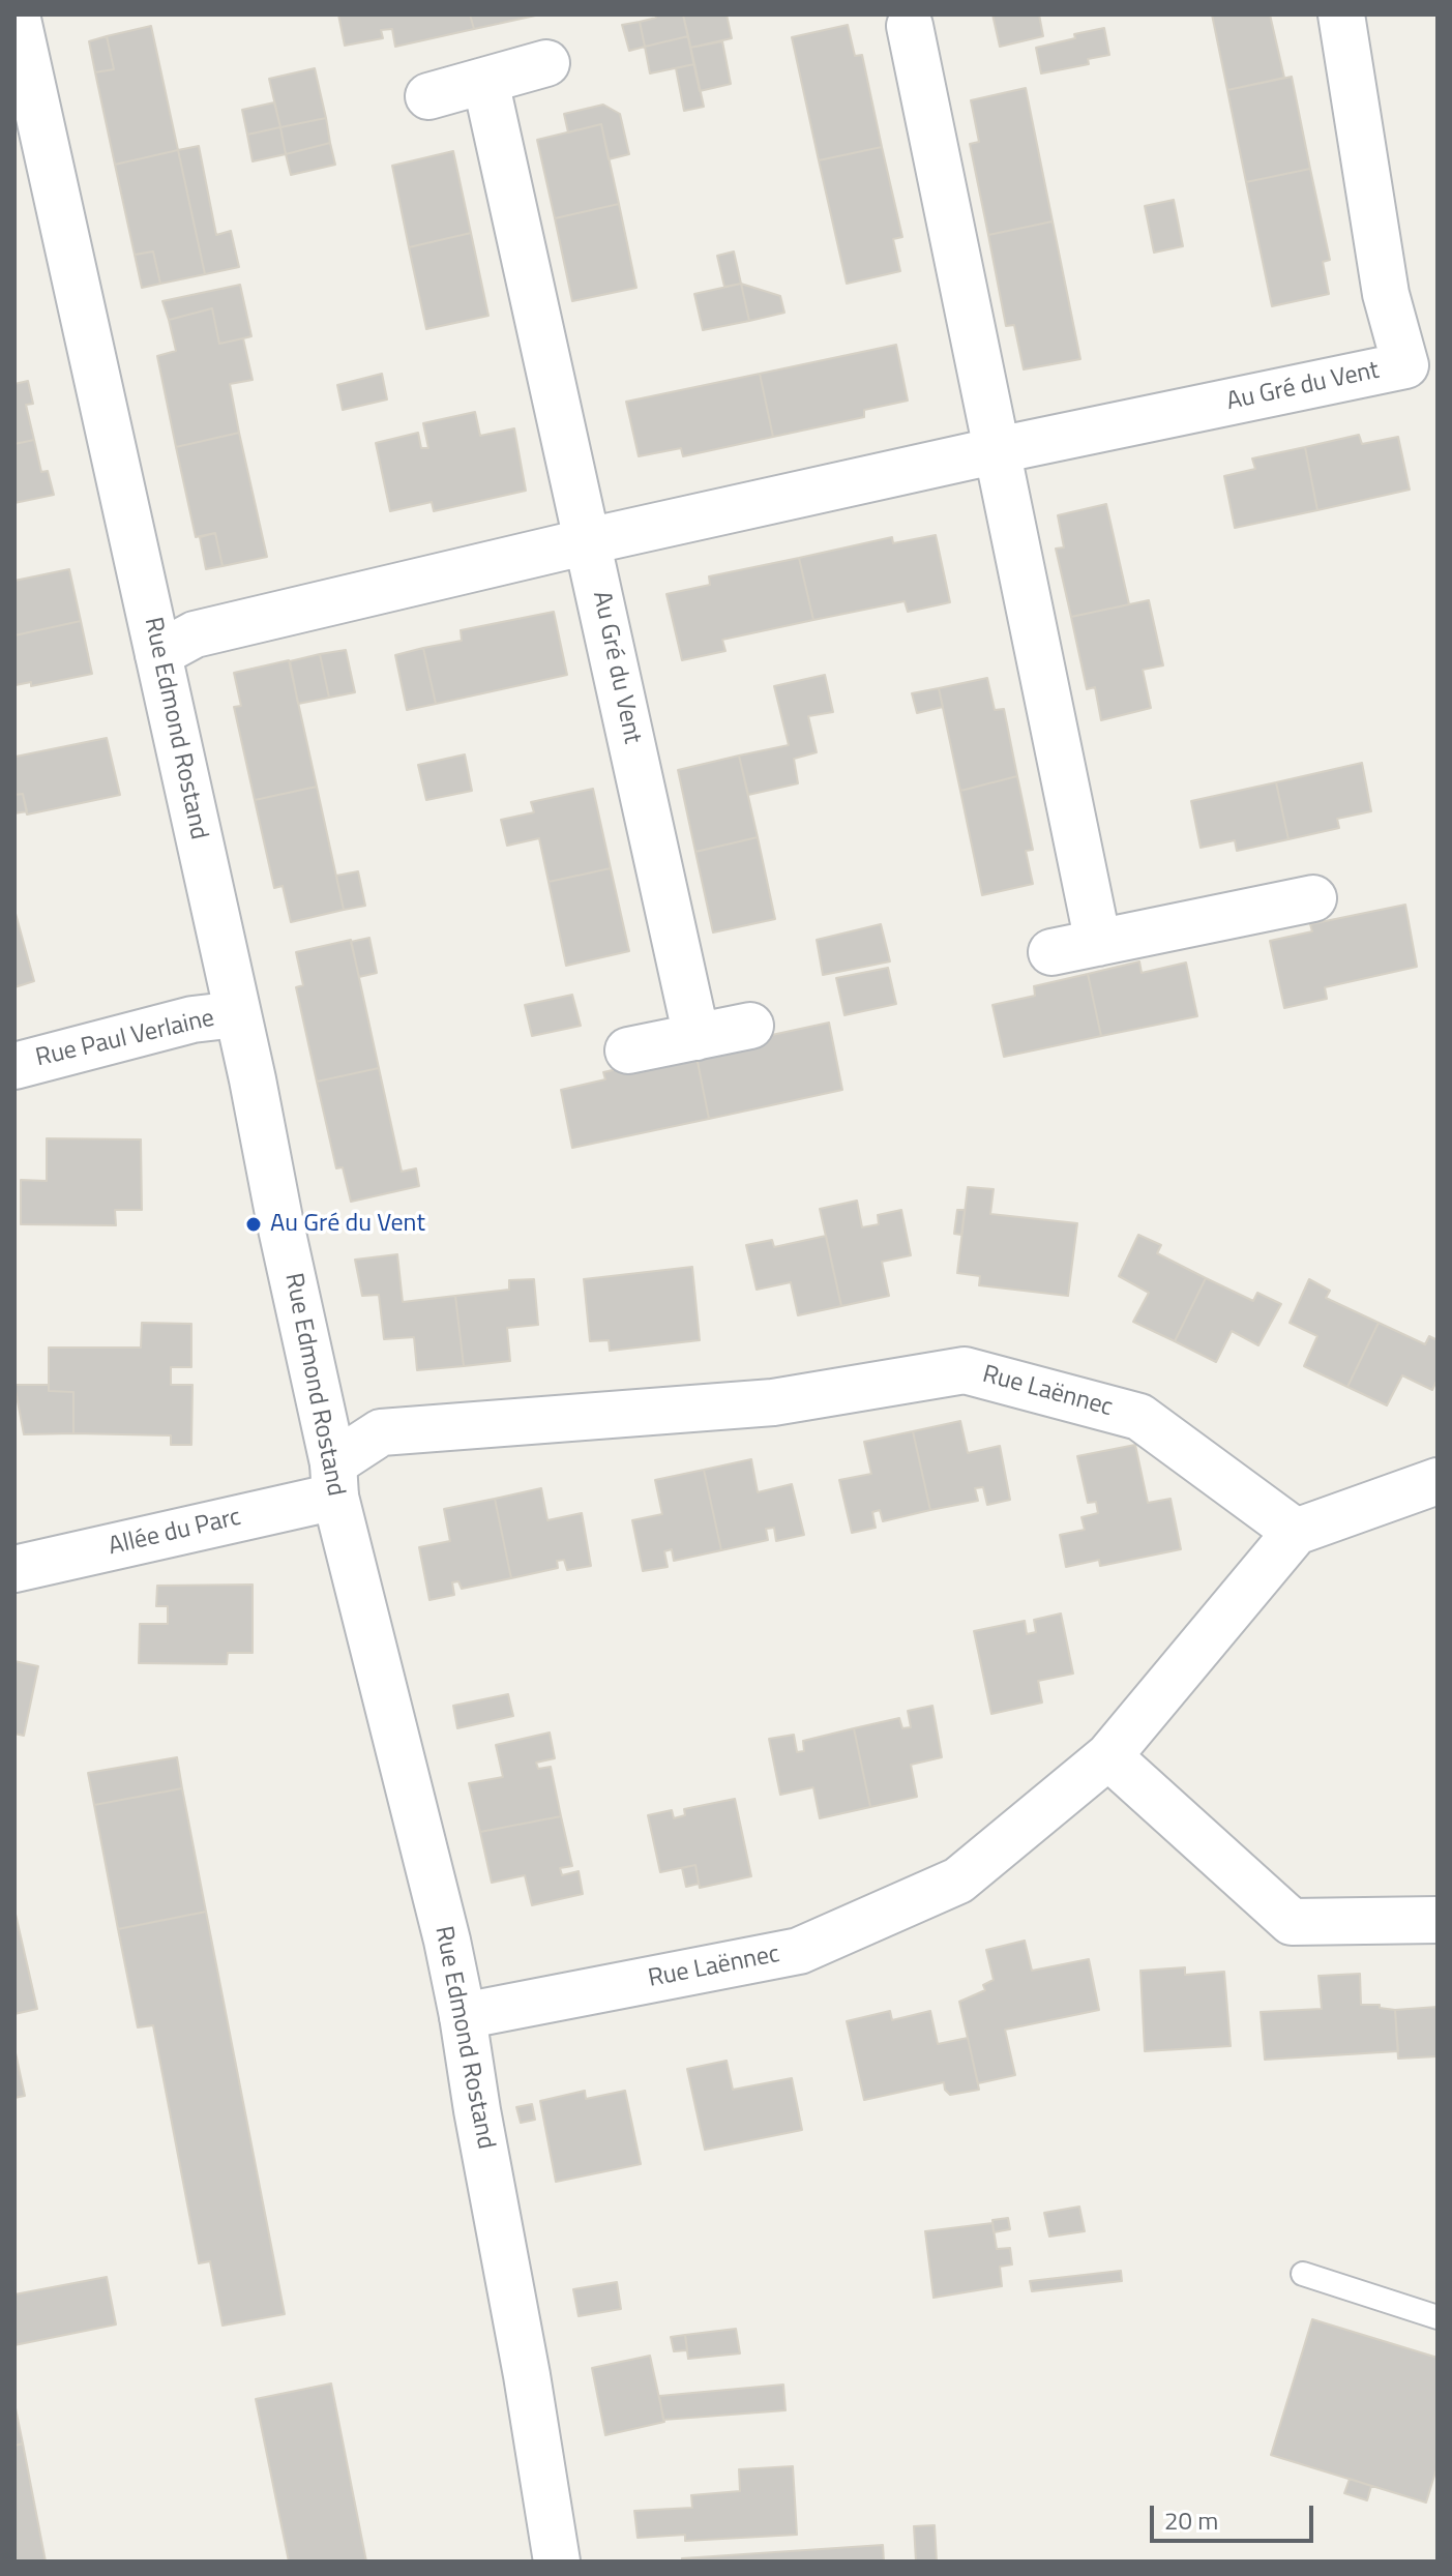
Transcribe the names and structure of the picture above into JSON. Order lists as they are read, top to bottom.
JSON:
{
  "streets": {
    "street": [
      "Au Gré du Vent",
      "Rue Edmond Rostand",
      "Rue Paul Verlaine",
      "Rue Laënnec",
      "Allée du Parc"
    ]
  },
  "crossings": [
    ["Au Gré du Vent", "Rue Edmond Rostand"],
    ["Rue Edmond Rostand", "Rue Paul Verlaine"],
    ["Rue Edmond Rostand", "Rue Laënnec"],
    ["Rue Edmond Rostand", "Allée du Parc"],
    ["Rue Laënnec", "Allée du Parc"]
  ],
  "places": ["Au Gré du Vent"],
  "scale_bar": "20 m"
}
